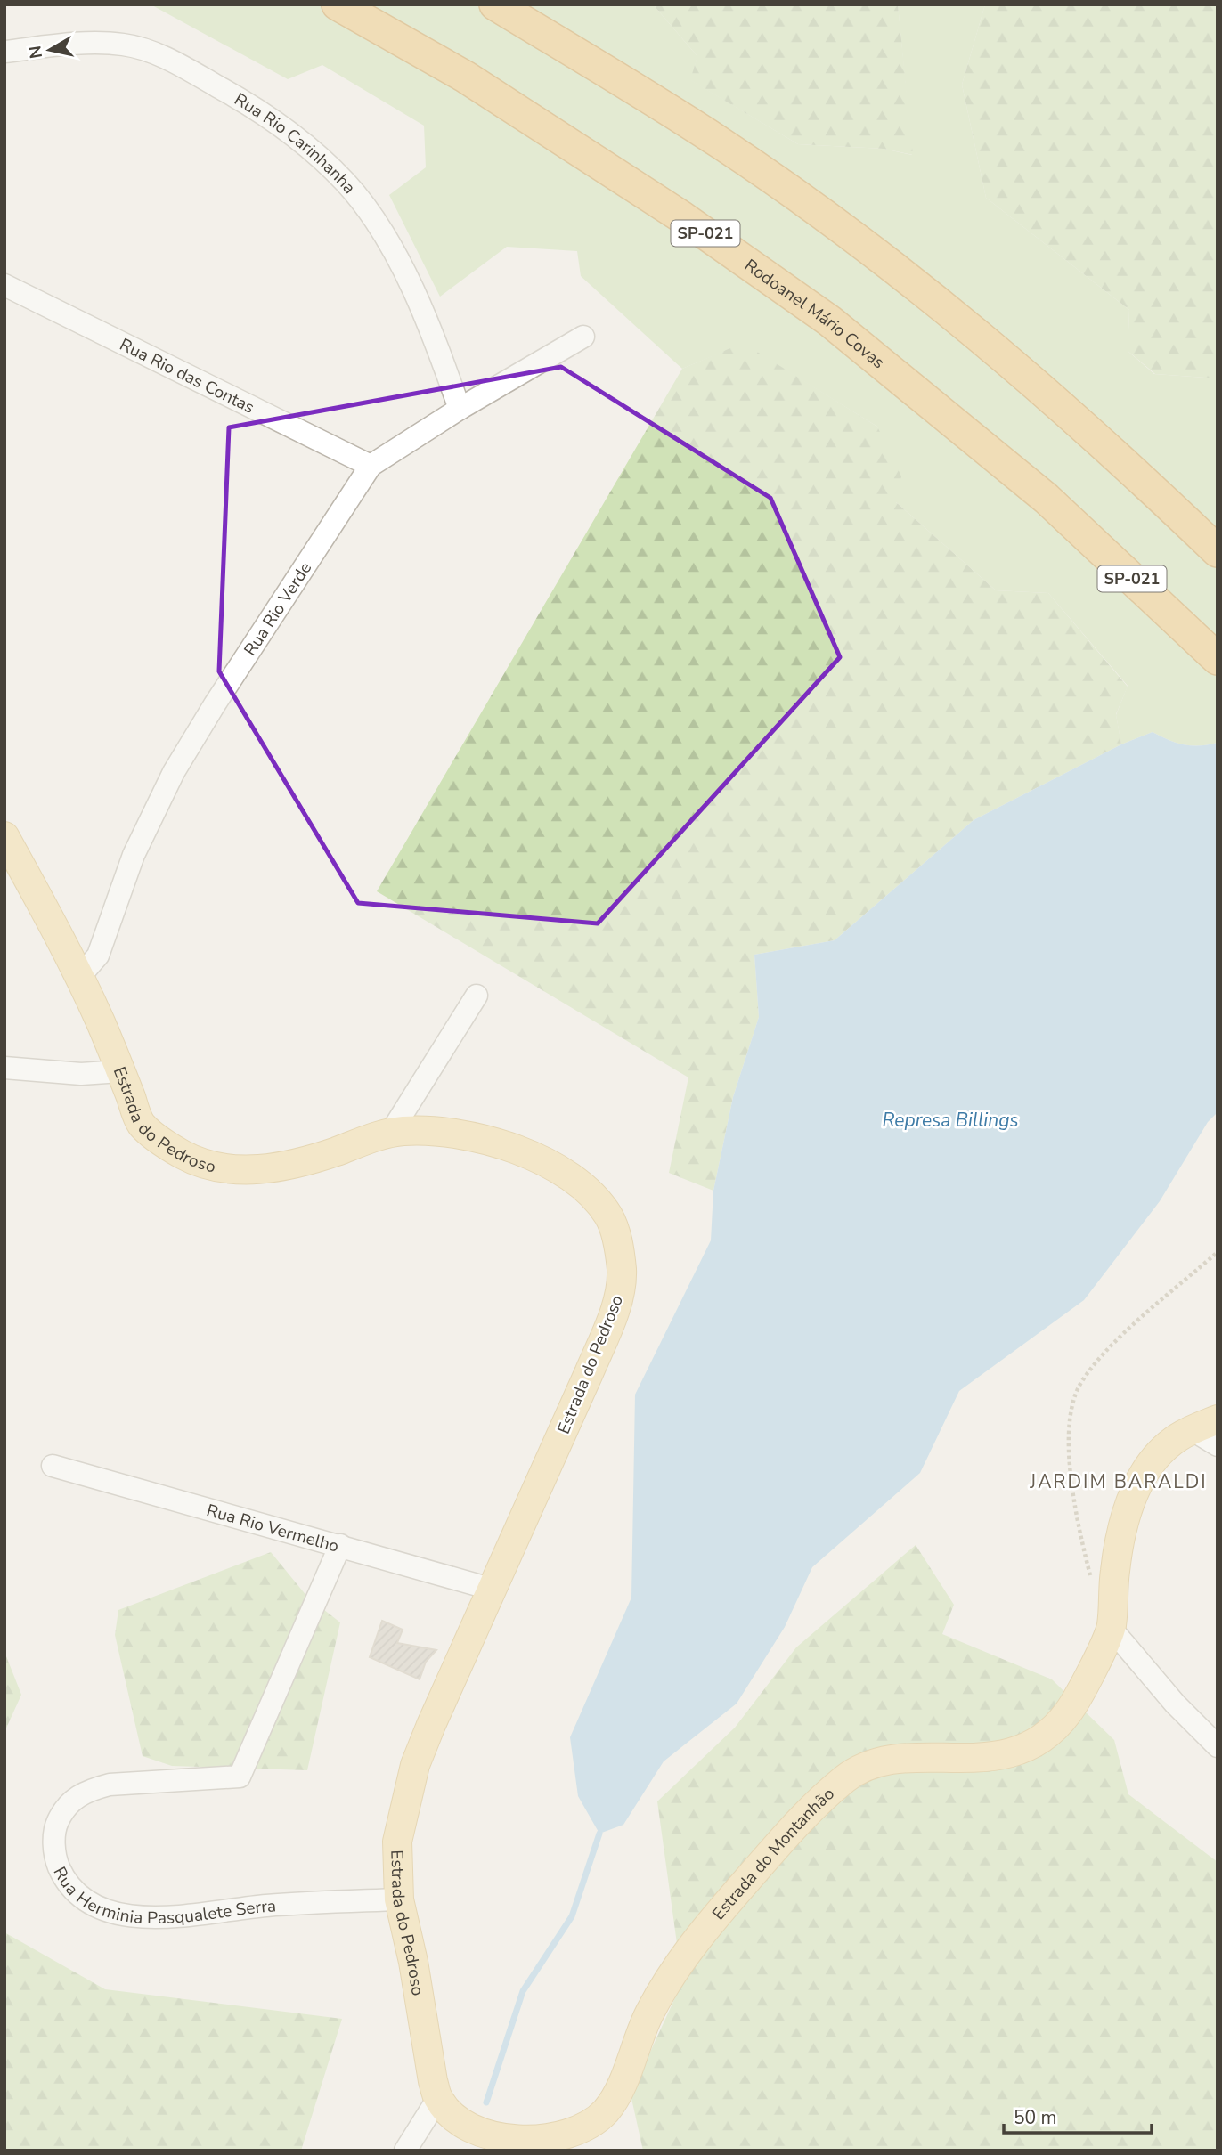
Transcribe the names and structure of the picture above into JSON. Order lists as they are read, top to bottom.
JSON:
{
  "streets": {
    "highway": ["SP-021", "Rodoanel Mário Covas"],
    "main road": ["Estrada do Pedroso", "Estrada do Montanhão"],
    "street": [
      "Rua Rio Carinhanha",
      "Rua Rio das Contas",
      "Rua Rio Verde",
      "Rua Rio Vermelho",
      "Rua Herminia Pasqualete Serra"
    ]
  },
  "crossings": [
    ["Rua Rio Carinhanha", "Rua Rio Verde"],
    ["Rua Rio das Contas", "Rua Rio Verde"],
    ["Rua Rio Verde", "Estrada do Pedroso"],
    ["Estrada do Pedroso", "Rua Rio Vermelho"],
    ["Estrada do Pedroso", "Estrada do Montanhão"],
    ["Estrada do Pedroso", "Rua Herminia Pasqualete Serra"],
    ["Rua Rio Vermelho", "Rua Herminia Pasqualete Serra"]
  ],
  "districts": ["JARDIM BARALDI"],
  "water": ["Represa Billings"],
  "scale_bar": "50 m",
  "north": "left"
}
